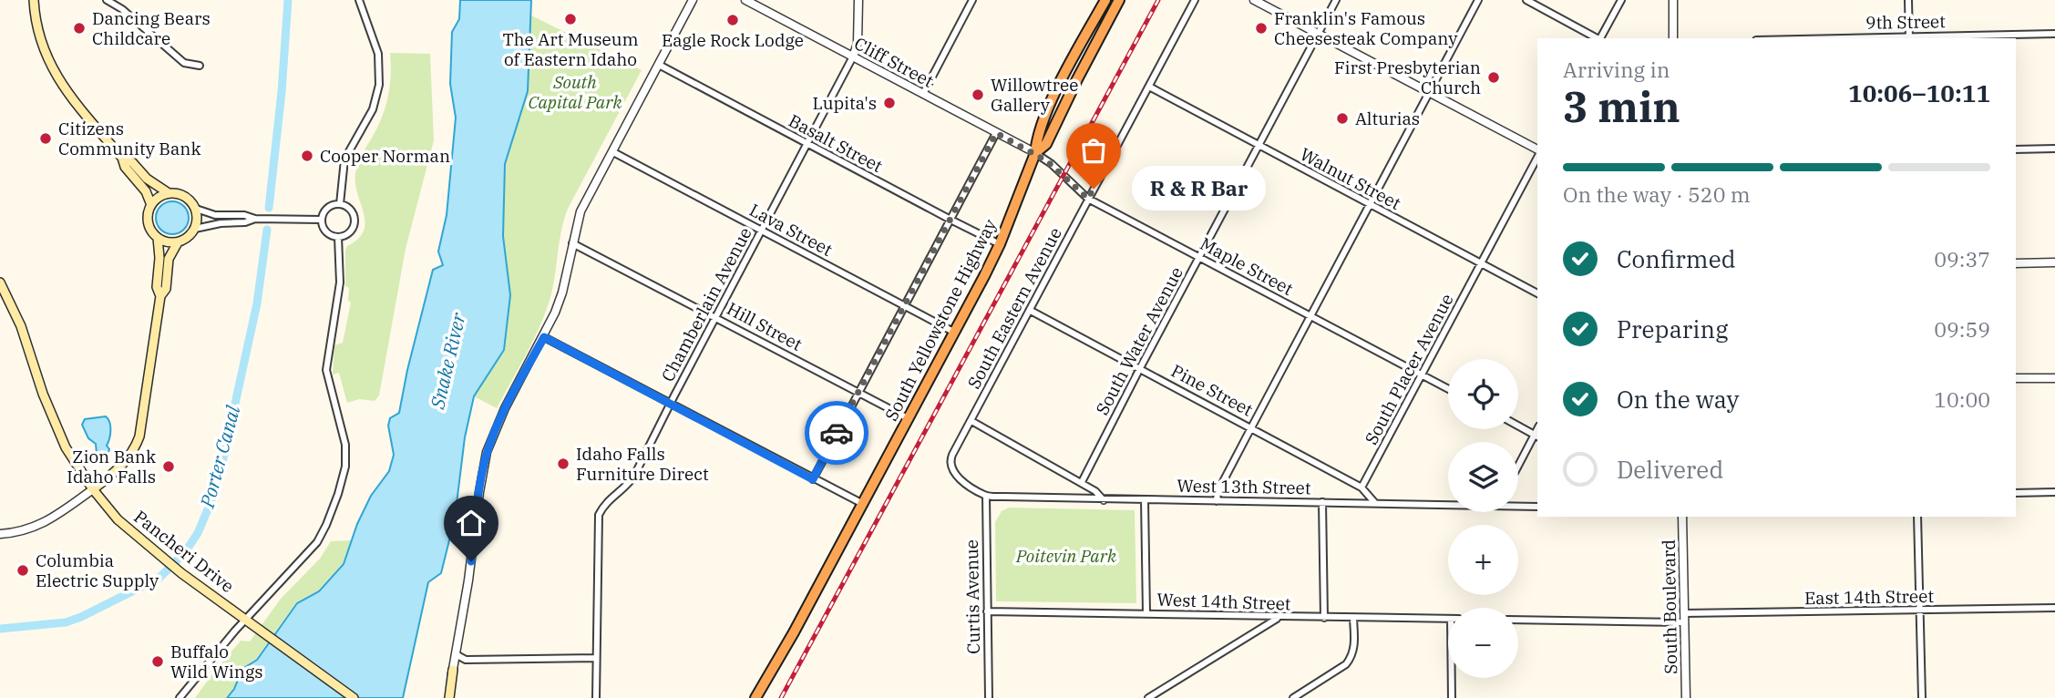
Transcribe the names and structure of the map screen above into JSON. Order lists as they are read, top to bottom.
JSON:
{
  "streets": {
    "highway": ["South Yellowstone Highway"],
    "main road": ["Pancheri Drive"],
    "street": [
      "9th Street",
      "Cliff Street",
      "Basalt Street",
      "Walnut Street",
      "Lava Street",
      "Maple Street",
      "Chamberlain Avenue",
      "South Eastern Avenue",
      "Hill Street",
      "South Water Avenue",
      "South Placer Avenue",
      "Pine Street",
      "West 13th Street",
      "Curtis Avenue",
      "East 14th Street",
      "West 14th Street",
      "South Boulevard"
    ]
  },
  "crossings": [
    ["Cliff Street", "Maple Street"],
    ["Cliff Street", "Chamberlain Avenue"],
    ["Cliff Street", "South Yellowstone Highway"],
    ["Basalt Street", "Chamberlain Avenue"],
    ["Basalt Street", "South Yellowstone Highway"],
    ["Walnut Street", "South Eastern Avenue"],
    ["Walnut Street", "South Water Avenue"],
    ["Walnut Street", "South Placer Avenue"],
    ["Lava Street", "Chamberlain Avenue"],
    ["Lava Street", "South Yellowstone Highway"],
    ["Maple Street", "South Eastern Avenue"],
    ["Maple Street", "South Yellowstone Highway"],
    ["Maple Street", "South Water Avenue"],
    ["Maple Street", "South Placer Avenue"],
    ["Chamberlain Avenue", "Hill Street"],
    ["South Eastern Avenue", "Pine Street"],
    ["South Eastern Avenue", "West 13th Street"],
    ["South Eastern Avenue", "Curtis Avenue"],
    ["South Yellowstone Highway", "Hill Street"],
    ["South Water Avenue", "Pine Street"],
    ["South Placer Avenue", "Pine Street"],
    ["Pine Street", "West 13th Street"],
    ["West 13th Street", "Curtis Avenue"],
    ["Curtis Avenue", "West 14th Street"],
    ["East 14th Street", "South Boulevard"]
  ],
  "water": ["Snake River", "Porter Canal"],
  "parks": ["South Capital Park", "Poitevin Park"],
  "places": [
    "The Art Museum of Eastern Idaho",
    "Eagle Rock Lodge",
    "Dancing Bears Childcare",
    "Franklin's Famous Cheesesteak Company",
    "First Presbyterian Church",
    "Willowtree Gallery",
    "Lupita's",
    "Alturias",
    "Citizens Community Bank",
    "Cooper Norman",
    "R & R Bar",
    "Idaho Falls Furniture Direct",
    "Zion Bank Idaho Falls",
    "Columbia Electric Supply",
    "Buffalo Wild Wings"
  ],
  "page": {
    "heading": ["3 min", "Arriving in", "10:06–10:11"],
    "bar": "On the way · 520 m",
    "bubble": "R & R Bar",
    "list": [
      ["Confirmed", "09:37"],
      ["Preparing", "09:59"],
      ["On the way", "10:00"],
      "Delivered"
    ],
    "map_buttons": ["+", "−"]
  }
}
